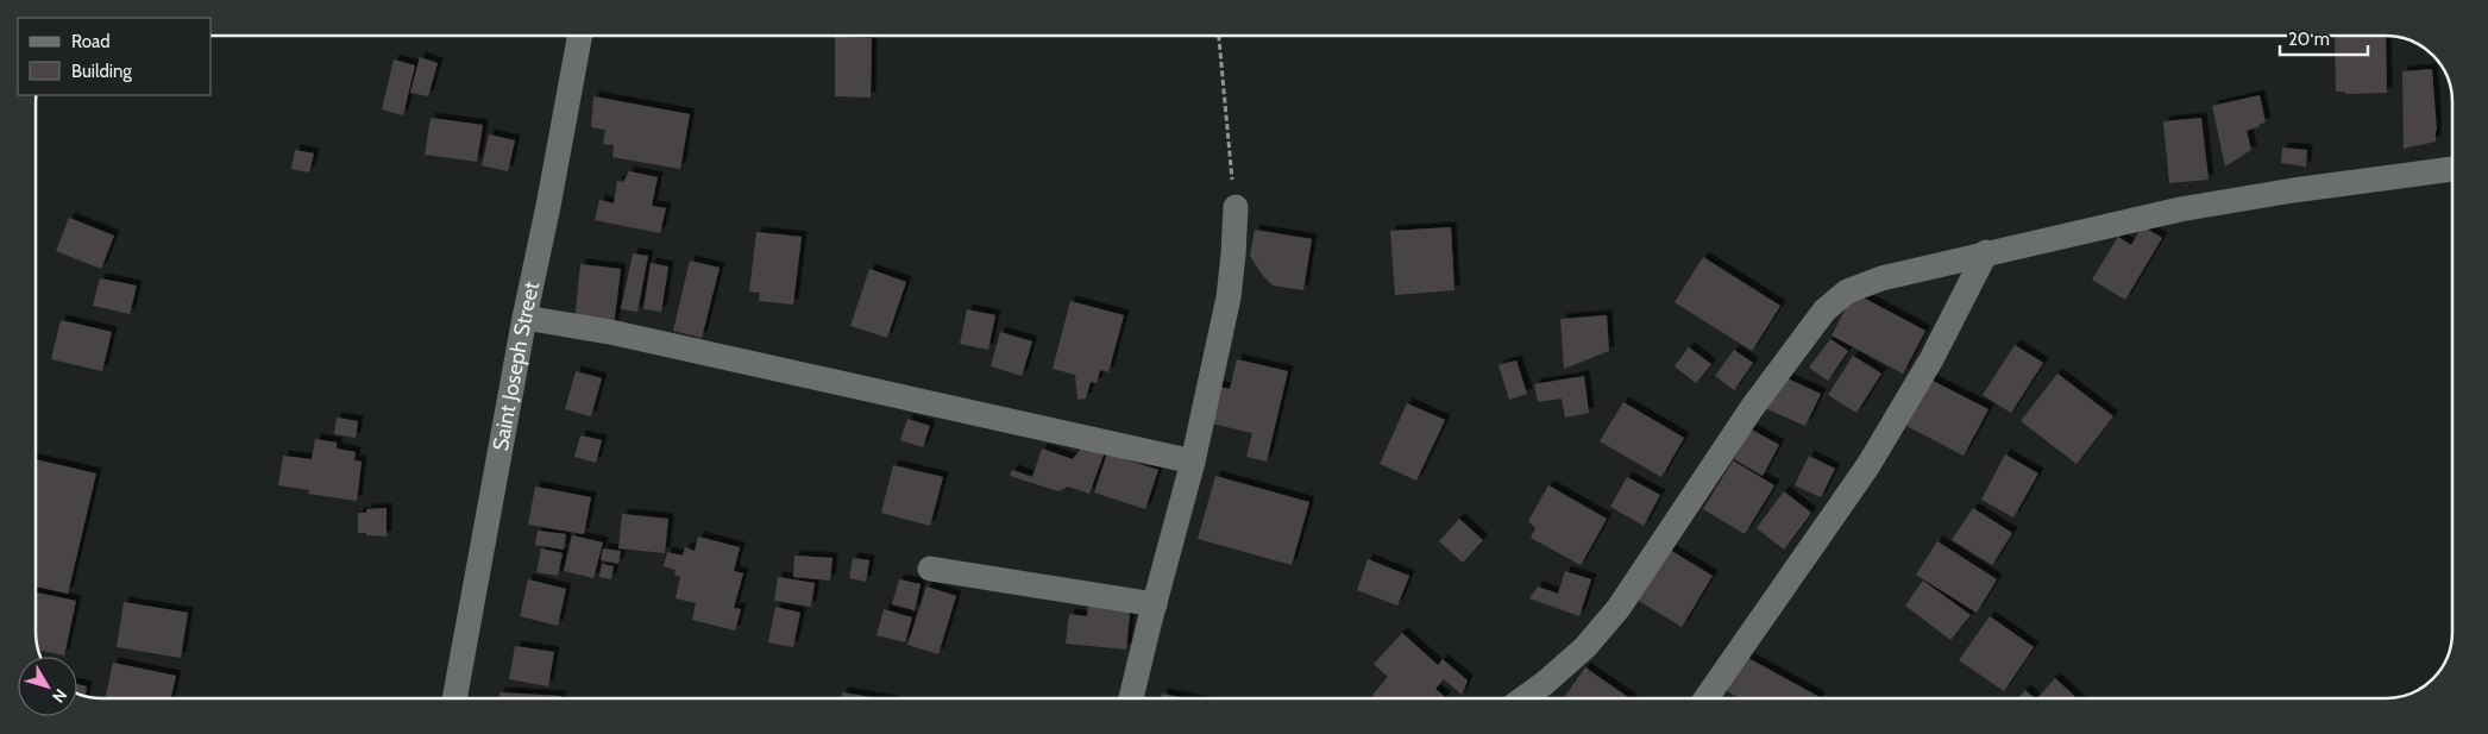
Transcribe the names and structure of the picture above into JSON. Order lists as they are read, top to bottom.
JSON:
{
  "streets": {
    "street": ["Saint Joseph Street"]
  },
  "legend": ["Road", "Building"],
  "scale_bar": "20 m",
  "north": "bottom right"
}
